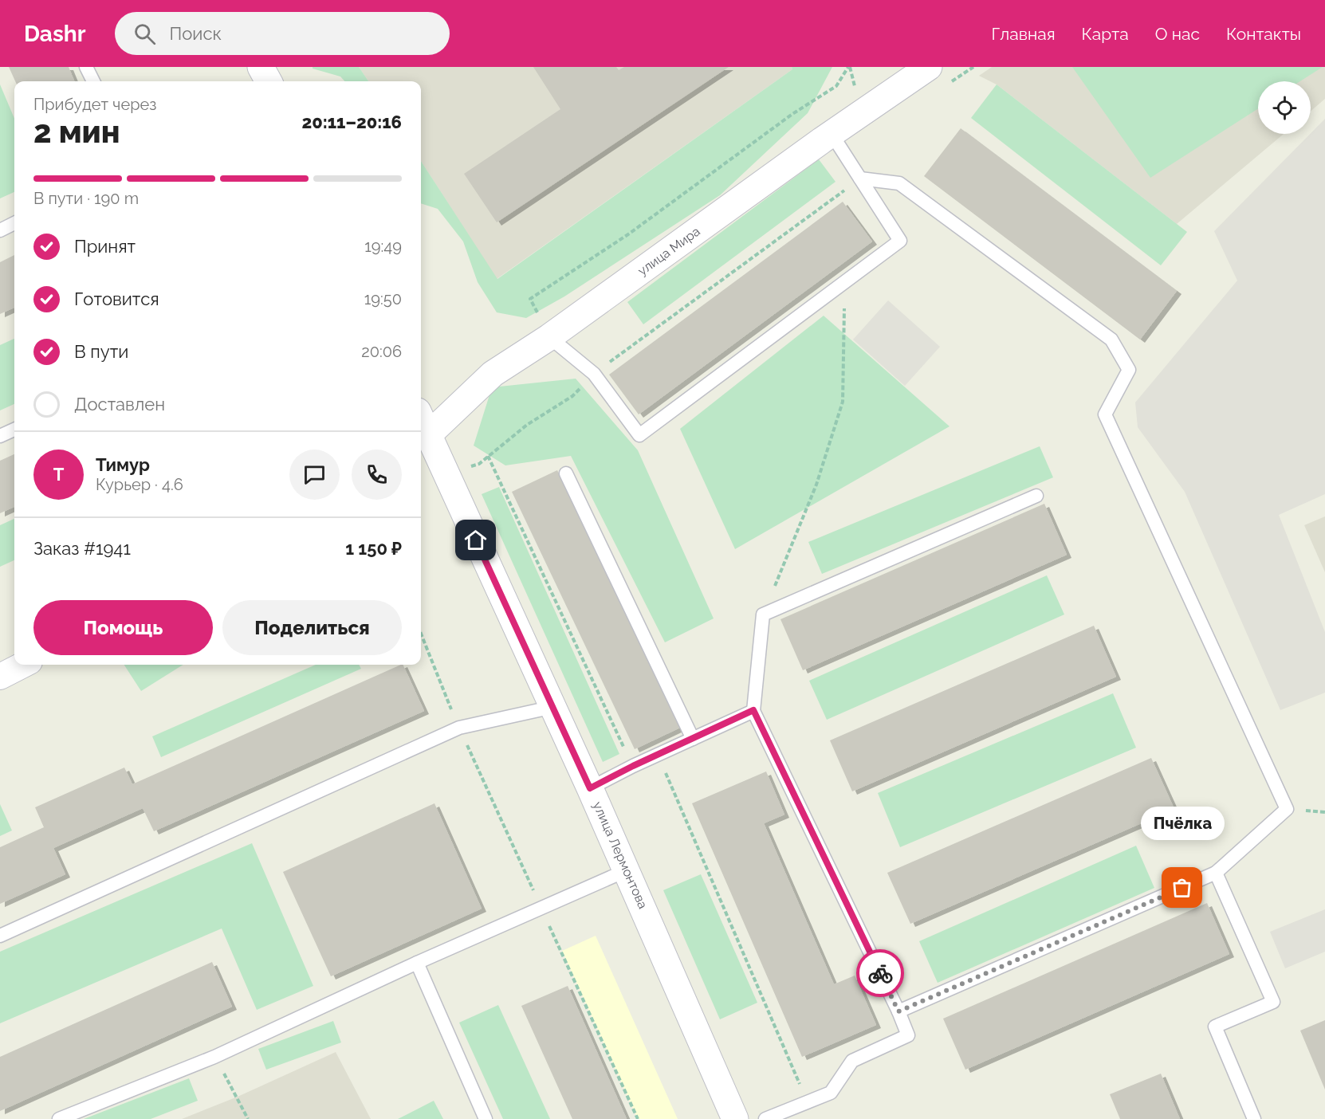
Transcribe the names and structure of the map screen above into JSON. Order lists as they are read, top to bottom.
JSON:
{
  "streets": {
    "street": ["улица Мира", "улица Лермонтова"]
  },
  "crossings": [
    ["улица Мира", "улица Лермонтова"]
  ],
  "places": ["Пчёлка"],
  "page": {
    "header": "Dashr",
    "search": "Поиск",
    "nav": [
      "Главная",
      "Карта",
      "О нас",
      "Контакты"
    ],
    "heading": ["2 мин", "Прибудет через", "20:11–20:16"],
    "panel": [
      "Тимур",
      "Курьер · 4.6",
      "Заказ #1941",
      "1 150 ₽"
    ],
    "bar": "В пути · 190 m",
    "list": [
      ["Принят", "19:49"],
      ["Готовится", "19:50"],
      ["В пути", "20:06"],
      "Доставлен"
    ],
    "round": "Т",
    "buttons": ["Помощь", "Поделиться"],
    "bubble": "Пчёлка"
  }
}
